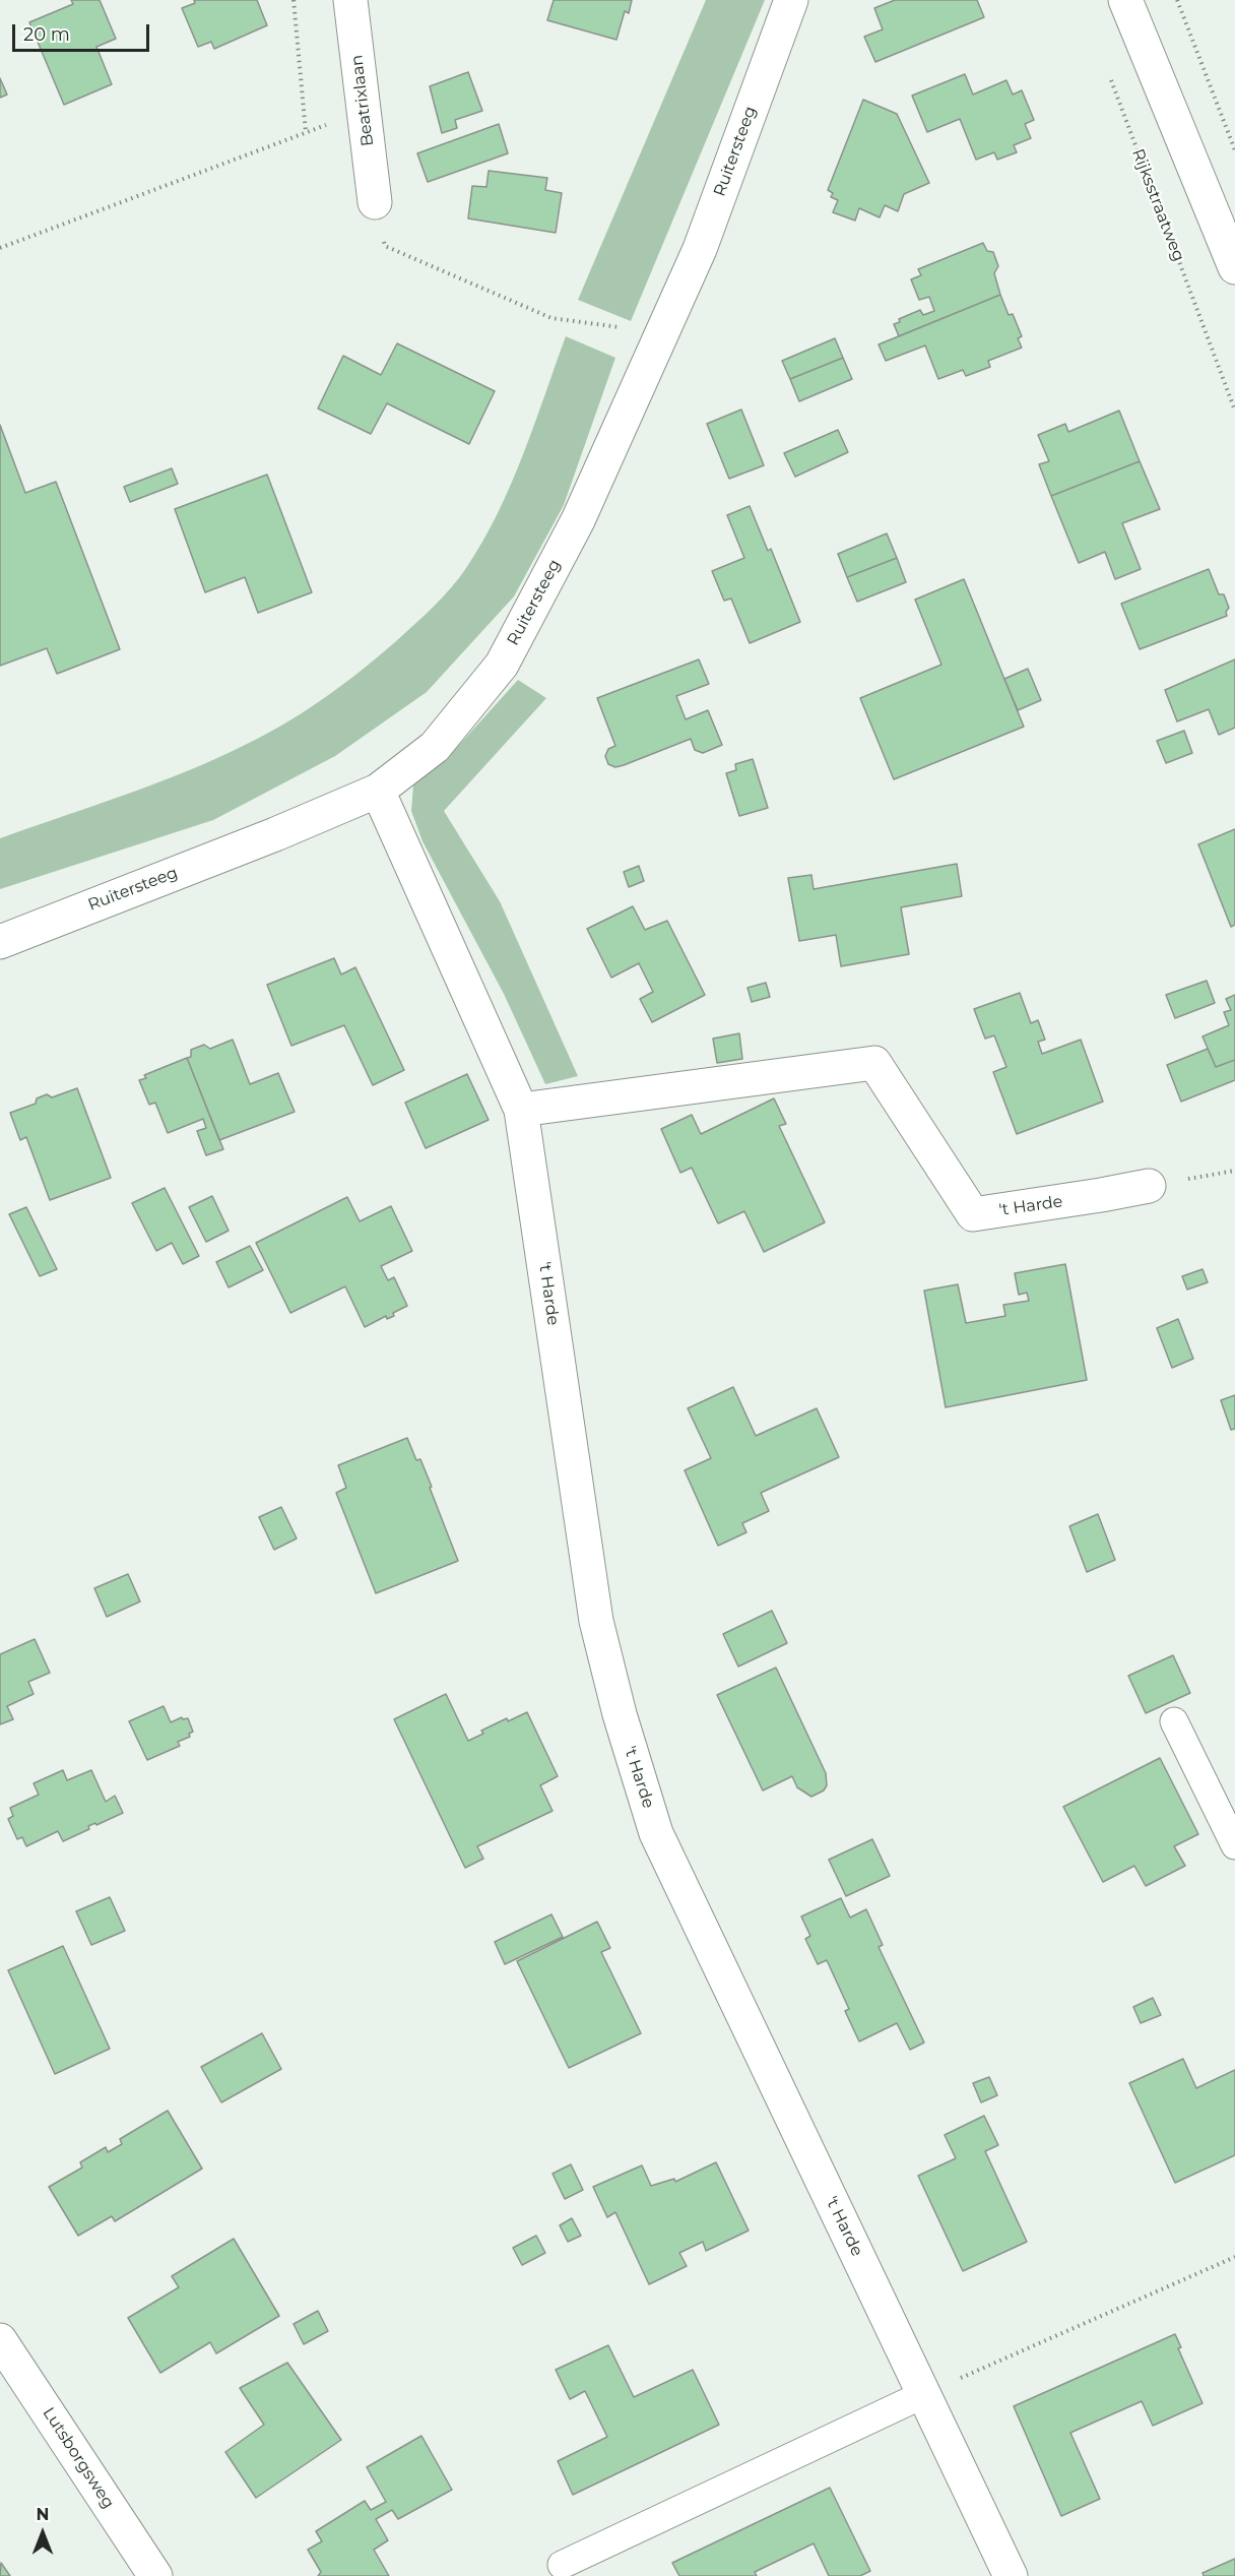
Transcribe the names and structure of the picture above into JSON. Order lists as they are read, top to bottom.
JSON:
{
  "streets": {
    "street": [
      "Beatrixlaan",
      "Ruitersteeg",
      "'t Harde",
      "Lutsborgsweg"
    ],
    "path": ["Rijksstraatweg"]
  },
  "crossings": [
    ["Ruitersteeg", "'t Harde"]
  ],
  "scale_bar": "20 m",
  "north": "top"
}
